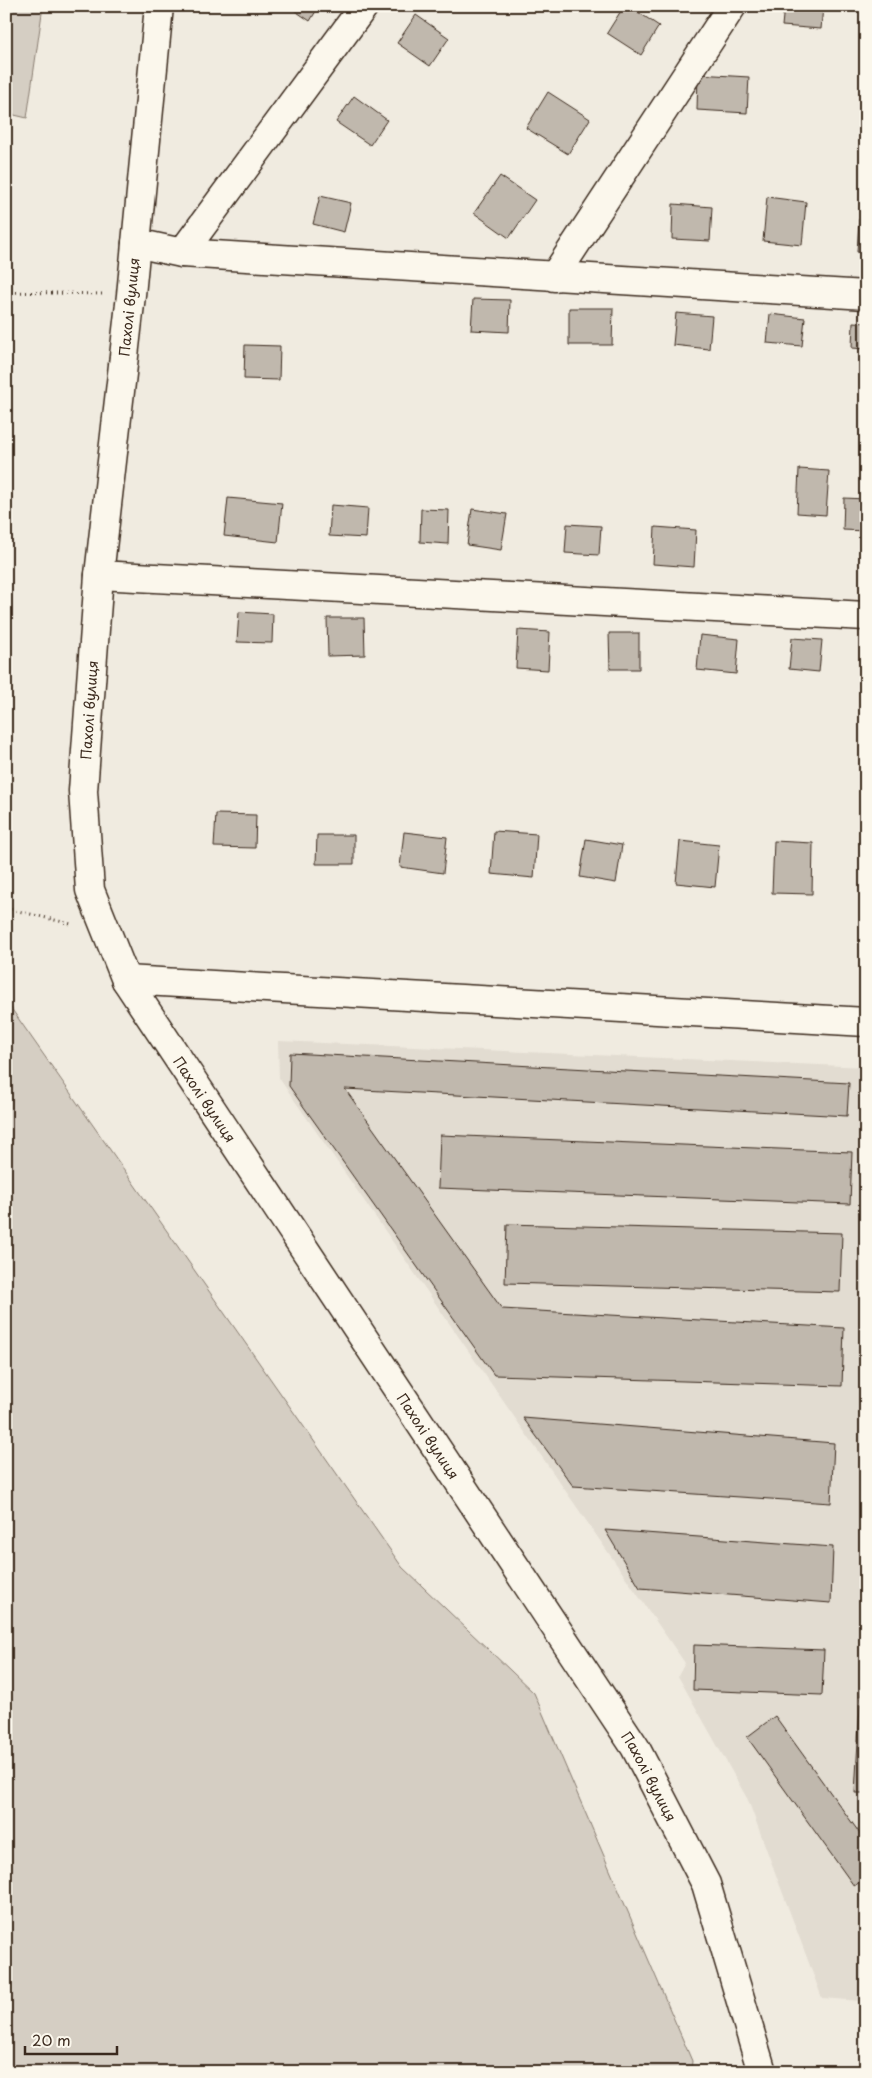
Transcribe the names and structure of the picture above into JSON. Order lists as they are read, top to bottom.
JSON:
{
  "streets": {
    "street": ["Пахолі вулиця"]
  },
  "scale_bar": "20 m"
}
